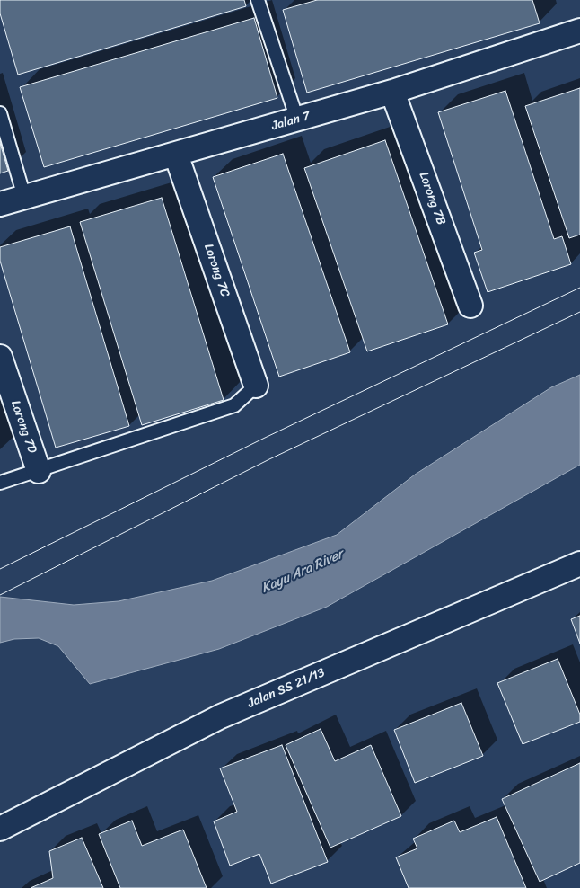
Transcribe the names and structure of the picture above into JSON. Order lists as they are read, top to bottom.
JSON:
{
  "streets": {
    "street": [
      "Jalan 7",
      "Lorong 7B",
      "Lorong 7C",
      "Lorong 7D",
      "Jalan SS 21/13"
    ]
  },
  "crossings": [
    ["Jalan 7", "Lorong 7B"],
    ["Jalan 7", "Lorong 7C"]
  ],
  "water": ["Kayu Ara River"]
}
